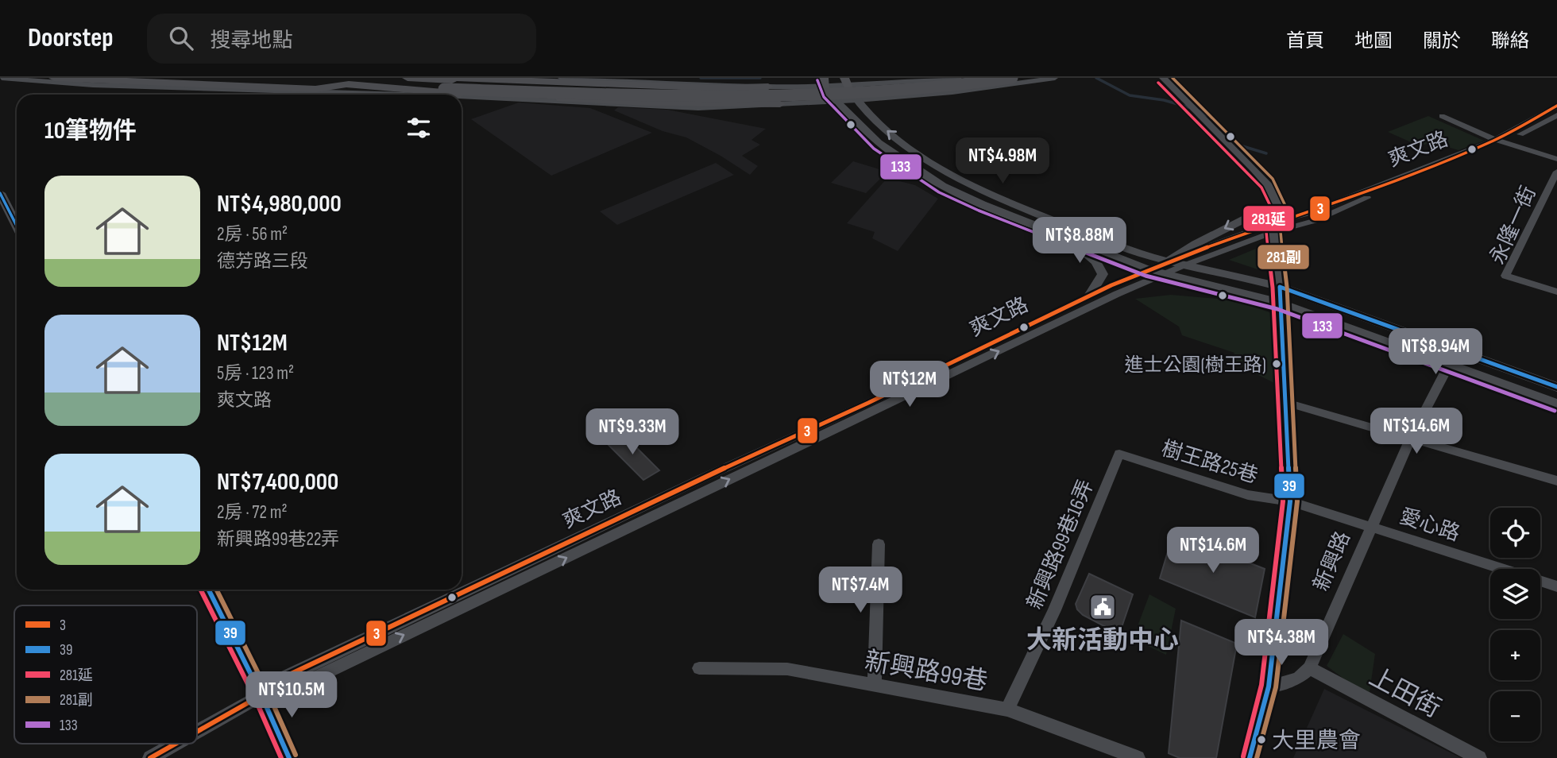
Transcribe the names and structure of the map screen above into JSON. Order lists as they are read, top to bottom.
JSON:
{
  "streets": {
    "street": [
      "爽文路",
      "永隆一街",
      "樹王路25巷",
      "愛心路",
      "新興路99巷16弄",
      "新興路",
      "新興路99巷",
      "上田街"
    ]
  },
  "crossings": [
    ["樹王路25巷", "愛心路"],
    ["樹王路25巷", "新興路99巷16弄"],
    ["愛心路", "新興路"],
    ["新興路99巷16弄", "新興路99巷"],
    ["新興路", "上田街"]
  ],
  "places": {
    "other": ["進士公園(樹王路)", "大里農會"],
    "public building": ["大新活動中心"]
  },
  "lines": [
    "transit line 281副",
    "transit line 133",
    "transit line 281延",
    "transit line 3",
    "transit line 39"
  ],
  "legend": [
    "3",
    "39",
    "281延",
    "281副",
    "133"
  ],
  "page": {
    "header": "Doorstep",
    "search": "搜尋地點",
    "nav": [
      "首頁",
      "地圖",
      "關於",
      "聯絡"
    ],
    "heading": "10筆物件",
    "price": [
      "NT$4.98M",
      "NT$8.88M",
      "NT$8.94M",
      "NT$12M",
      "NT$14.6M",
      "NT$9.33M",
      "NT$14.6M",
      "NT$7.4M",
      "NT$4.38M",
      "NT$10.5M"
    ],
    "list": [
      {
        "name": "NT$4,980,000",
        "note": "2房 · 56 m² · 德芳路三段"
      },
      {
        "name": "NT$12M",
        "note": "5房 · 123 m² · 爽文路"
      },
      {
        "name": "NT$7,400,000",
        "note": "2房 · 72 m² · 新興路99巷22弄"
      }
    ],
    "map_buttons": ["+", "−"]
  }
}
